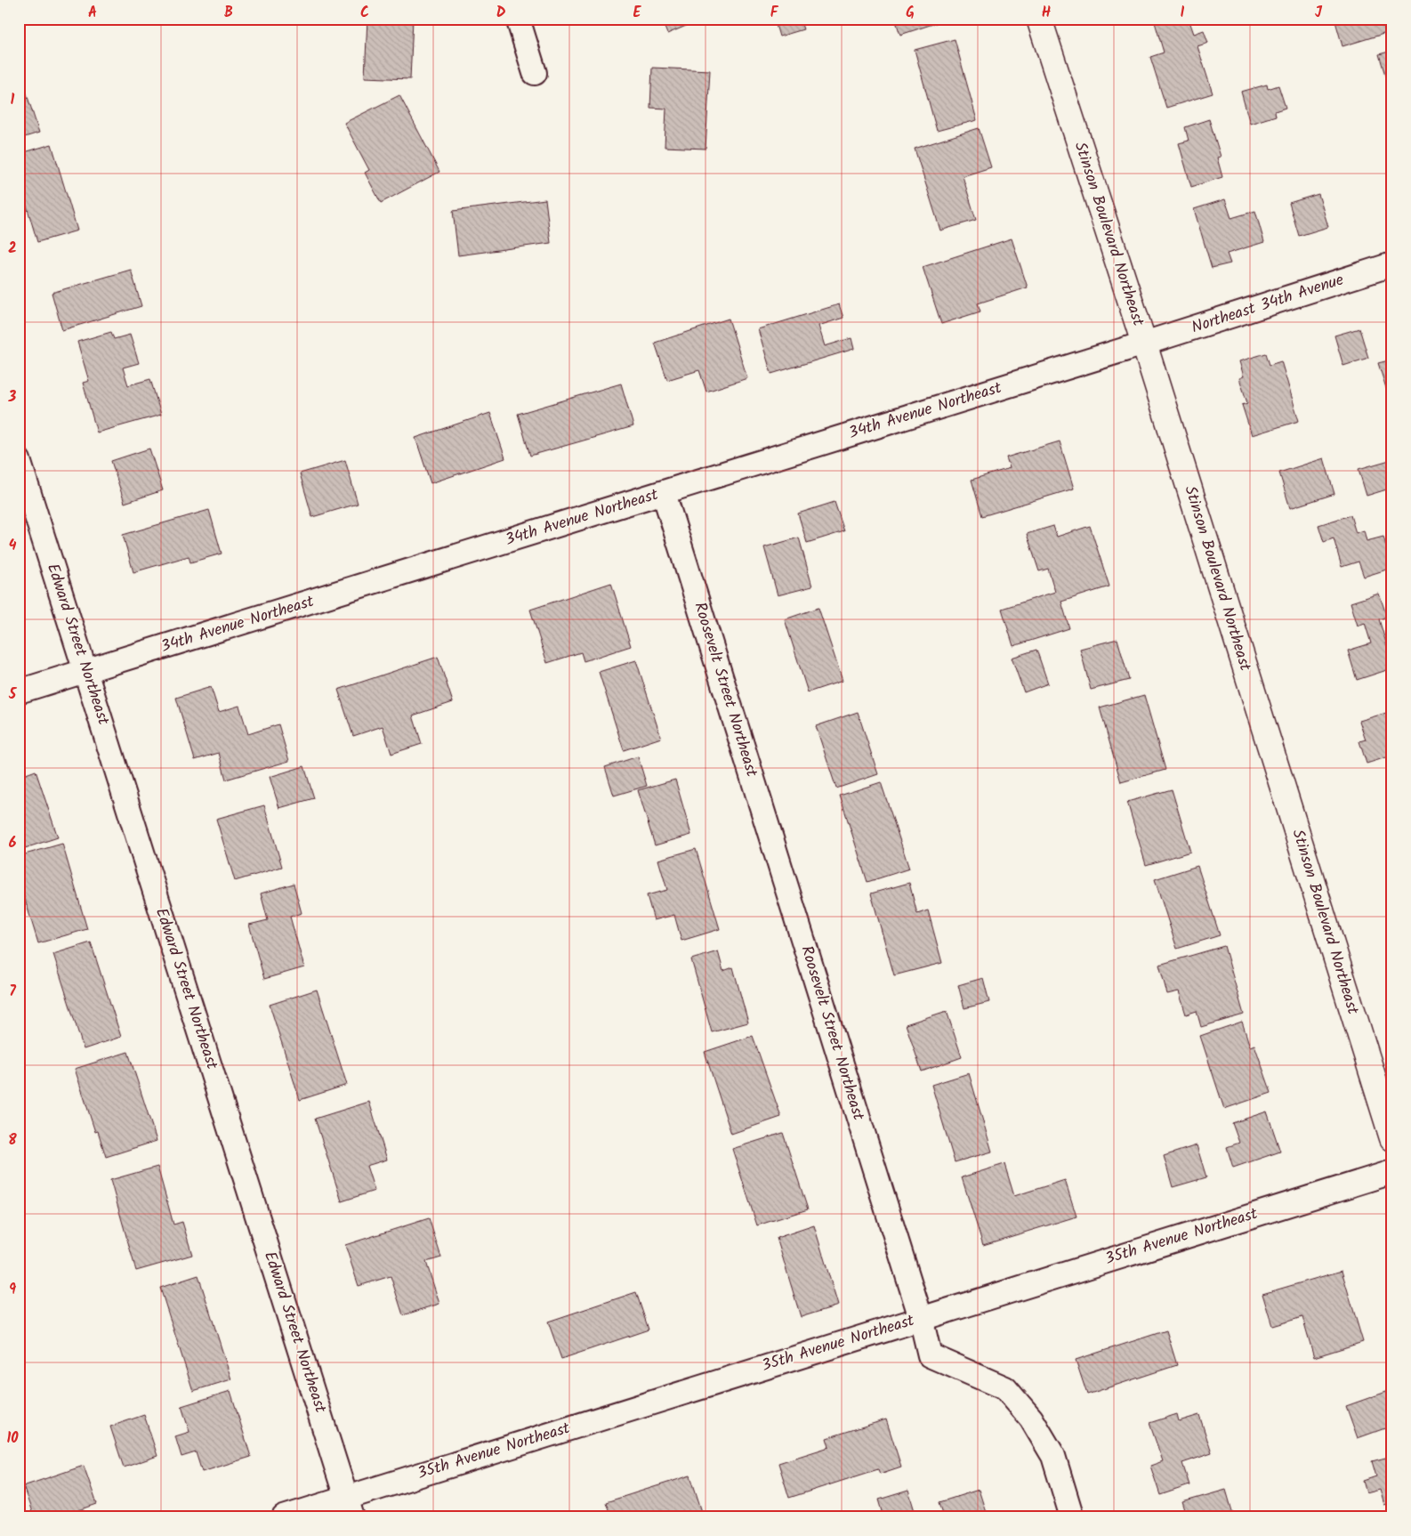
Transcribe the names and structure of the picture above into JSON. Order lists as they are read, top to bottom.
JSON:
{
  "streets": {
    "street": [
      "Stinson Boulevard Northeast",
      "Northeast 34th Avenue",
      "34th Avenue Northeast",
      "Edward Street Northeast",
      "Roosevelt Street Northeast",
      "35th Avenue Northeast"
    ]
  },
  "crossings": [
    ["Stinson Boulevard Northeast", "Northeast 34th Avenue"],
    ["Stinson Boulevard Northeast", "34th Avenue Northeast"],
    ["Northeast 34th Avenue", "34th Avenue Northeast"],
    ["34th Avenue Northeast", "Edward Street Northeast"],
    ["34th Avenue Northeast", "Roosevelt Street Northeast"],
    ["Edward Street Northeast", "35th Avenue Northeast"],
    ["Roosevelt Street Northeast", "35th Avenue Northeast"]
  ],
  "grid": {
    "columns": [
      "A",
      "B",
      "C",
      "D",
      "E",
      "F",
      "G",
      "H",
      "I",
      "J"
    ],
    "rows": [
      "1",
      "2",
      "3",
      "4",
      "5",
      "6",
      "7",
      "8",
      "9",
      "10"
    ]
  }
}
